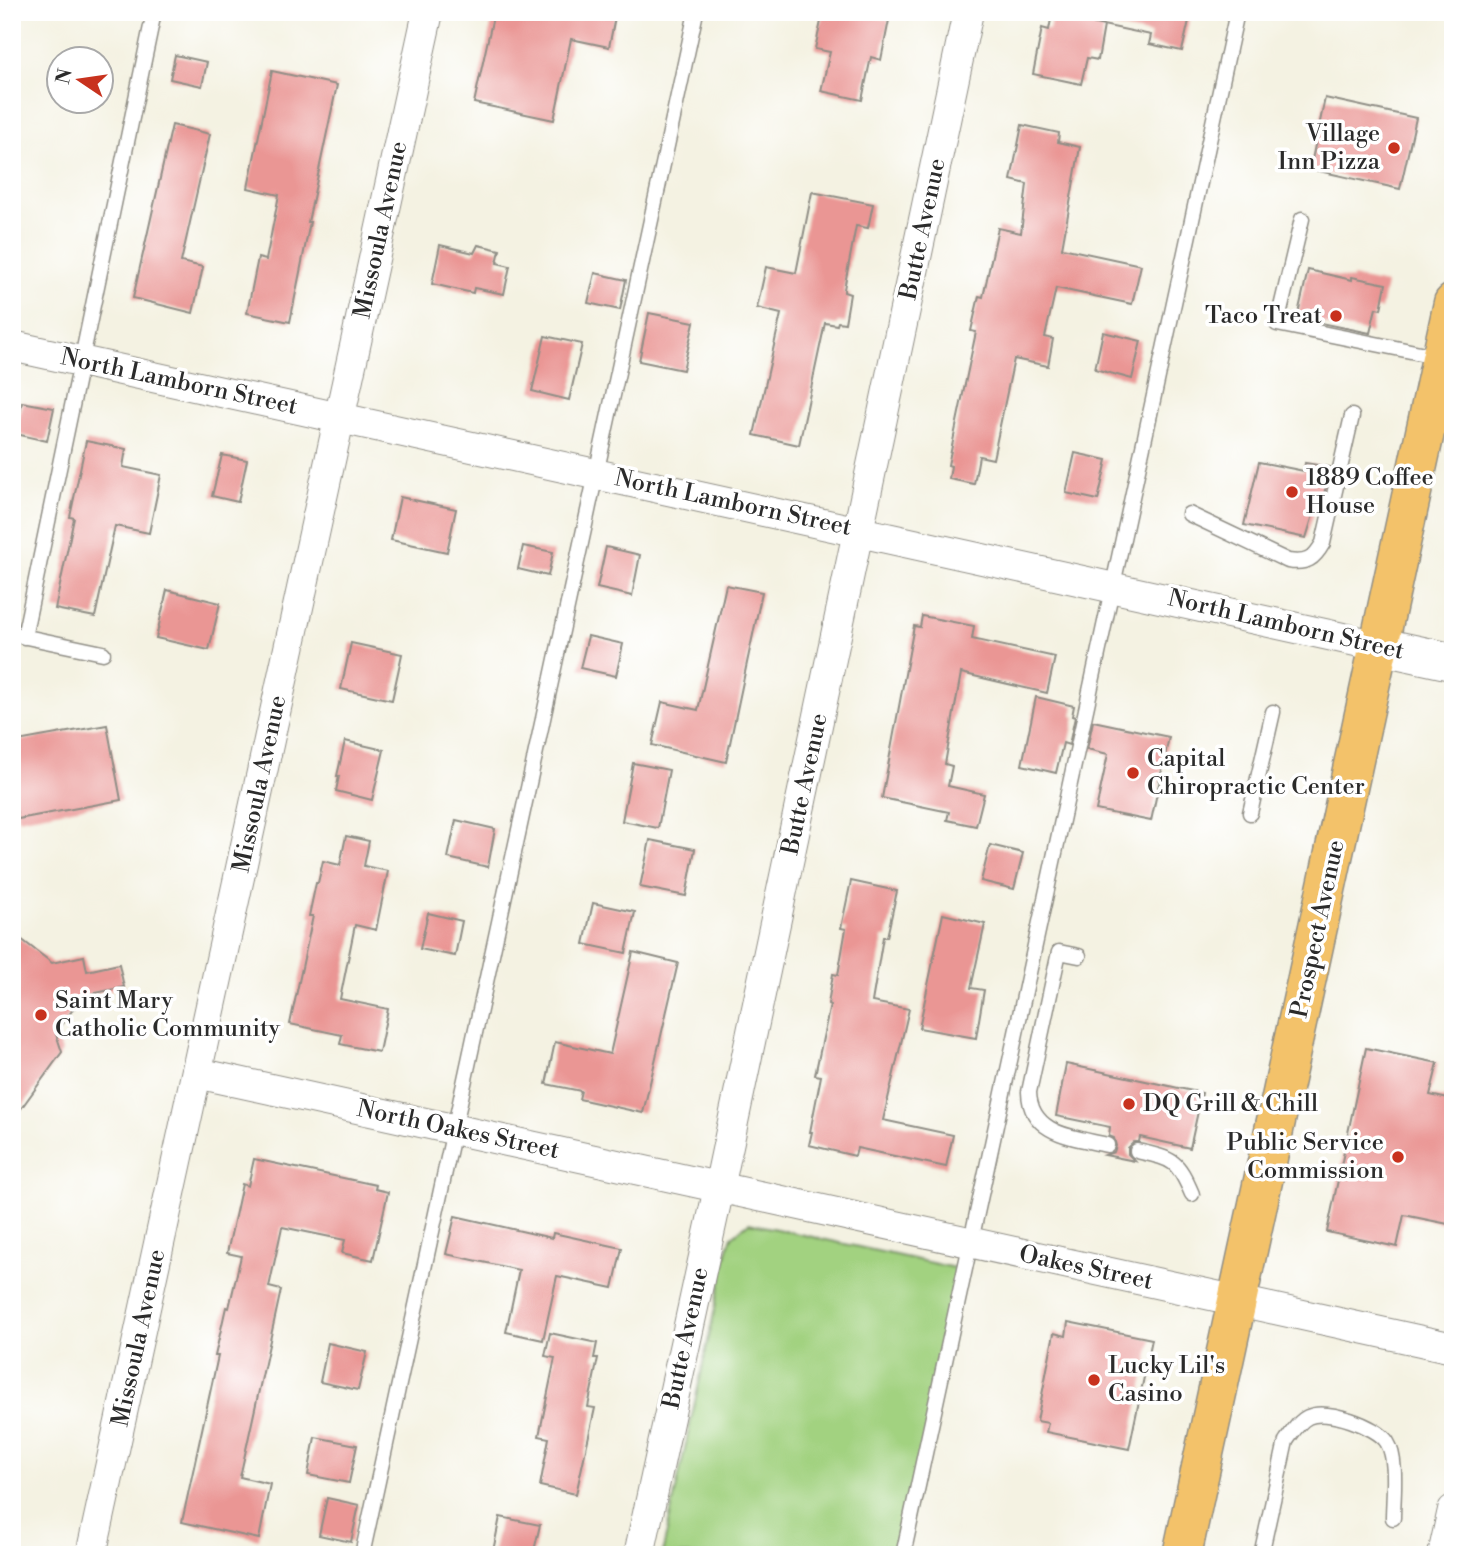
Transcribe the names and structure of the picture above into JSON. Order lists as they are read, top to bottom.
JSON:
{
  "streets": {
    "highway": ["Prospect Avenue"],
    "street": [
      "Butte Avenue",
      "Missoula Avenue",
      "North Lamborn Street",
      "North Oakes Street",
      "Oakes Street"
    ]
  },
  "crossings": [
    ["Butte Avenue", "North Lamborn Street"],
    ["Butte Avenue", "North Oakes Street"],
    ["Butte Avenue", "Oakes Street"],
    ["Missoula Avenue", "North Lamborn Street"],
    ["Missoula Avenue", "North Oakes Street"],
    ["North Lamborn Street", "Prospect Avenue"],
    ["Prospect Avenue", "Oakes Street"],
    ["North Oakes Street", "Oakes Street"]
  ],
  "places": [
    "Village Inn Pizza",
    "Taco Treat",
    "1889 Coffee House",
    "Capital Chiropractic Center",
    "Saint Mary Catholic Community",
    "DQ Grill & Chill",
    "Public Service Commission",
    "Lucky Lil's Casino"
  ],
  "north": "left"
}
